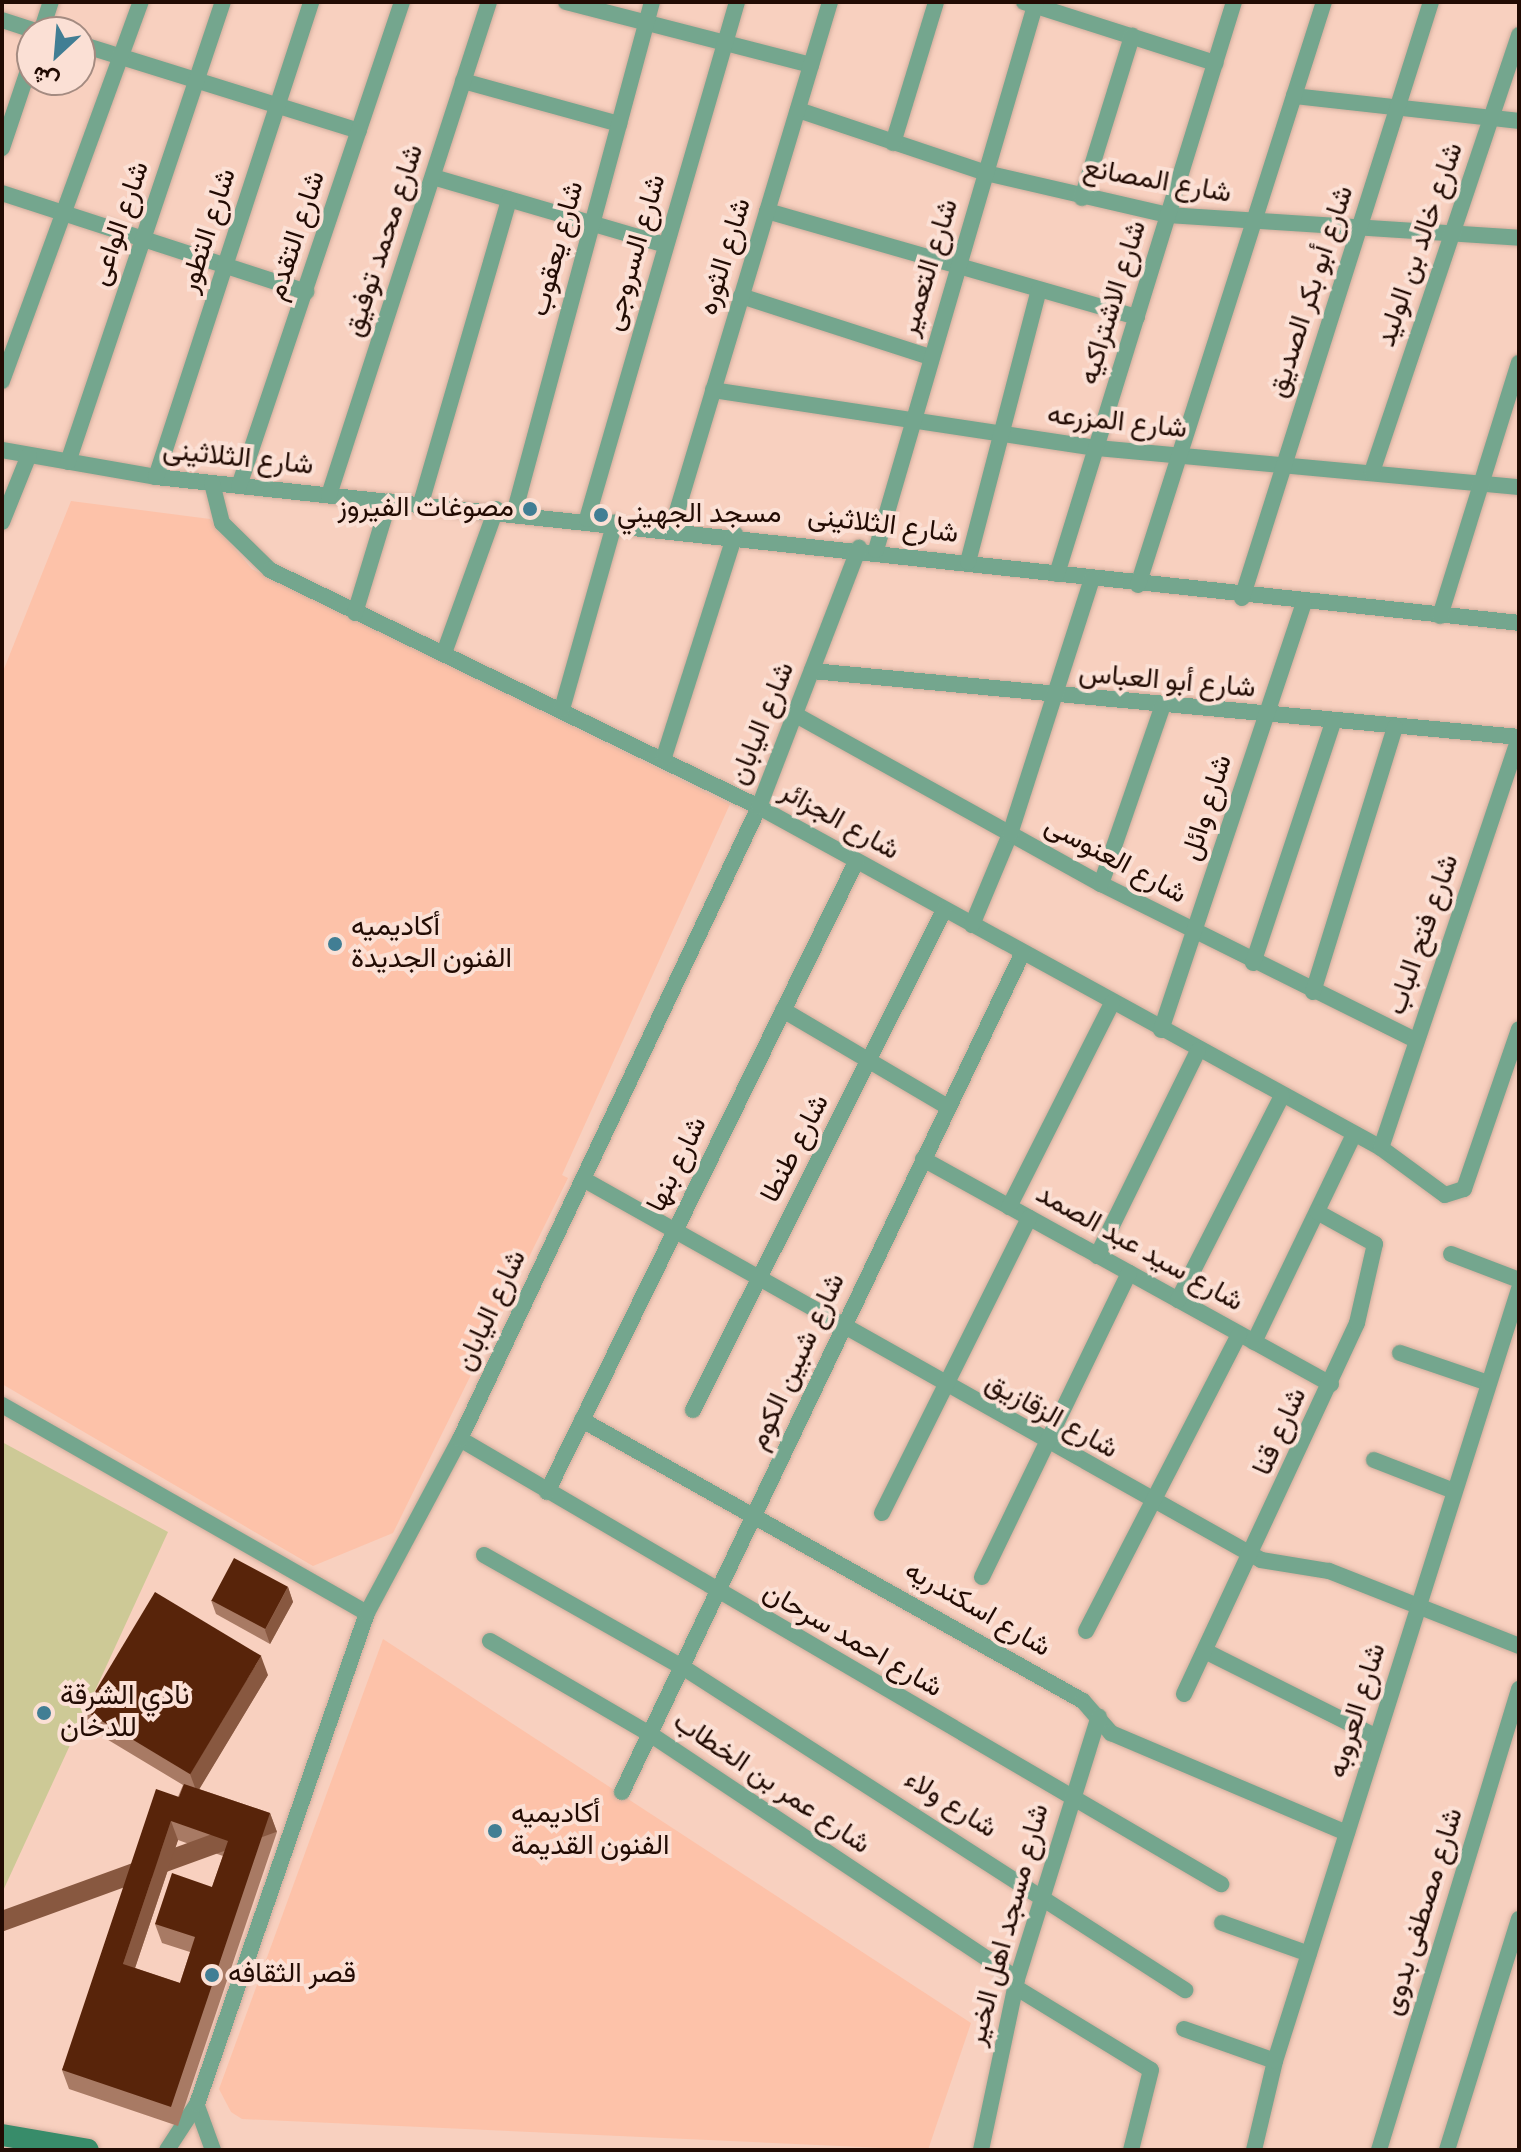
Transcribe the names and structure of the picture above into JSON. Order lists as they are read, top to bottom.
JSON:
{
  "streets": {
    "street": [
      "شارع المصانع",
      "شارع الواعى",
      "شارع التطور",
      "شارع التقدم",
      "شارع محمد توفيق",
      "شارع خالد بن الوليد",
      "شارع يعقوب",
      "شارع السروجى",
      "شارع الثوره",
      "شارع التعمير",
      "شارع أبو بكر الصديق",
      "شارع الاشتراكيه",
      "شارع المزرعه",
      "شارع الثلاثينى",
      "شارع أبو العباس",
      "شارع اليابان",
      "شارع وائل",
      "شارع الجزائر",
      "شارع العنوسى",
      "شارع فتح الباب",
      "شارع طنطا",
      "شارع بنها",
      "شارع سيد عبد الصمد",
      "شارع شبين الكوم",
      "شارع الزقازيق",
      "شارع قنا",
      "شارع اسكندريه",
      "شارع احمد سرحان",
      "شارع العروبه",
      "شارع عمر بن الخطاب",
      "شارع ولاء",
      "شارع مصطفى بدوى",
      "شارع مسجد اهل الخير"
    ]
  },
  "crossings": [
    ["شارع المصانع", "شارع خالد بن الوليد"],
    ["شارع المصانع", "شارع الثوره"],
    ["شارع المصانع", "شارع التعمير"],
    ["شارع المصانع", "شارع أبو بكر الصديق"],
    ["شارع المصانع", "شارع الاشتراكيه"],
    ["شارع الواعى", "شارع الثلاثينى"],
    ["شارع التطور", "شارع الثلاثينى"],
    ["شارع التقدم", "شارع الثلاثينى"],
    ["شارع محمد توفيق", "شارع الثلاثينى"],
    ["شارع خالد بن الوليد", "شارع المزرعه"],
    ["شارع يعقوب", "شارع الثلاثينى"],
    ["شارع السروجى", "شارع الثلاثينى"],
    ["شارع الثوره", "شارع المزرعه"],
    ["شارع الثوره", "شارع الثلاثينى"],
    ["شارع التعمير", "شارع المزرعه"],
    ["شارع التعمير", "شارع الثلاثينى"],
    ["شارع التعمير", "شارع اليابان"],
    ["شارع أبو بكر الصديق", "شارع المزرعه"],
    ["شارع أبو بكر الصديق", "شارع الثلاثينى"],
    ["شارع الاشتراكيه", "شارع المزرعه"],
    ["شارع الاشتراكيه", "شارع الثلاثينى"],
    ["شارع الثلاثينى", "شارع اليابان"],
    ["شارع الثلاثينى", "شارع وائل"],
    ["شارع الثلاثينى", "شارع الجزائر"],
    ["شارع أبو العباس", "شارع اليابان"],
    ["شارع أبو العباس", "شارع وائل"],
    ["شارع أبو العباس", "شارع فتح الباب"],
    ["شارع اليابان", "شارع الجزائر"],
    ["شارع اليابان", "شارع العنوسى"],
    ["شارع اليابان", "شارع الزقازيق"],
    ["شارع اليابان", "شارع احمد سرحان"],
    ["شارع وائل", "شارع الجزائر"],
    ["شارع وائل", "شارع العنوسى"],
    ["شارع الجزائر", "شارع فتح الباب"],
    ["شارع الجزائر", "شارع طنطا"],
    ["شارع الجزائر", "شارع بنها"],
    ["شارع الجزائر", "شارع شبين الكوم"],
    ["شارع العنوسى", "شارع فتح الباب"],
    ["شارع طنطا", "شارع الزقازيق"],
    ["شارع بنها", "شارع الزقازيق"],
    ["شارع بنها", "شارع اسكندريه"],
    ["شارع بنها", "شارع احمد سرحان"],
    ["شارع سيد عبد الصمد", "شارع شبين الكوم"],
    ["شارع سيد عبد الصمد", "شارع قنا"],
    ["شارع شبين الكوم", "شارع الزقازيق"],
    ["شارع شبين الكوم", "شارع اسكندريه"],
    ["شارع شبين الكوم", "شارع احمد سرحان"],
    ["شارع شبين الكوم", "شارع عمر بن الخطاب"],
    ["شارع شبين الكوم", "شارع ولاء"],
    ["شارع الزقازيق", "شارع قنا"],
    ["شارع الزقازيق", "شارع العروبه"],
    ["شارع اسكندريه", "شارع العروبه"],
    ["شارع اسكندريه", "شارع مسجد اهل الخير"],
    ["شارع احمد سرحان", "شارع مسجد اهل الخير"],
    ["شارع عمر بن الخطاب", "شارع مسجد اهل الخير"],
    ["شارع ولاء", "شارع مسجد اهل الخير"]
  ],
  "places": [
    "مصوغات الفيروز",
    "مسجد الجهيني",
    "أكاديميه الفنون الجديدة",
    "نادي الشرقة للدخان",
    "أكاديميه الفنون القديمة",
    "قصر الثقافه"
  ],
  "north": "bottom left"
}
